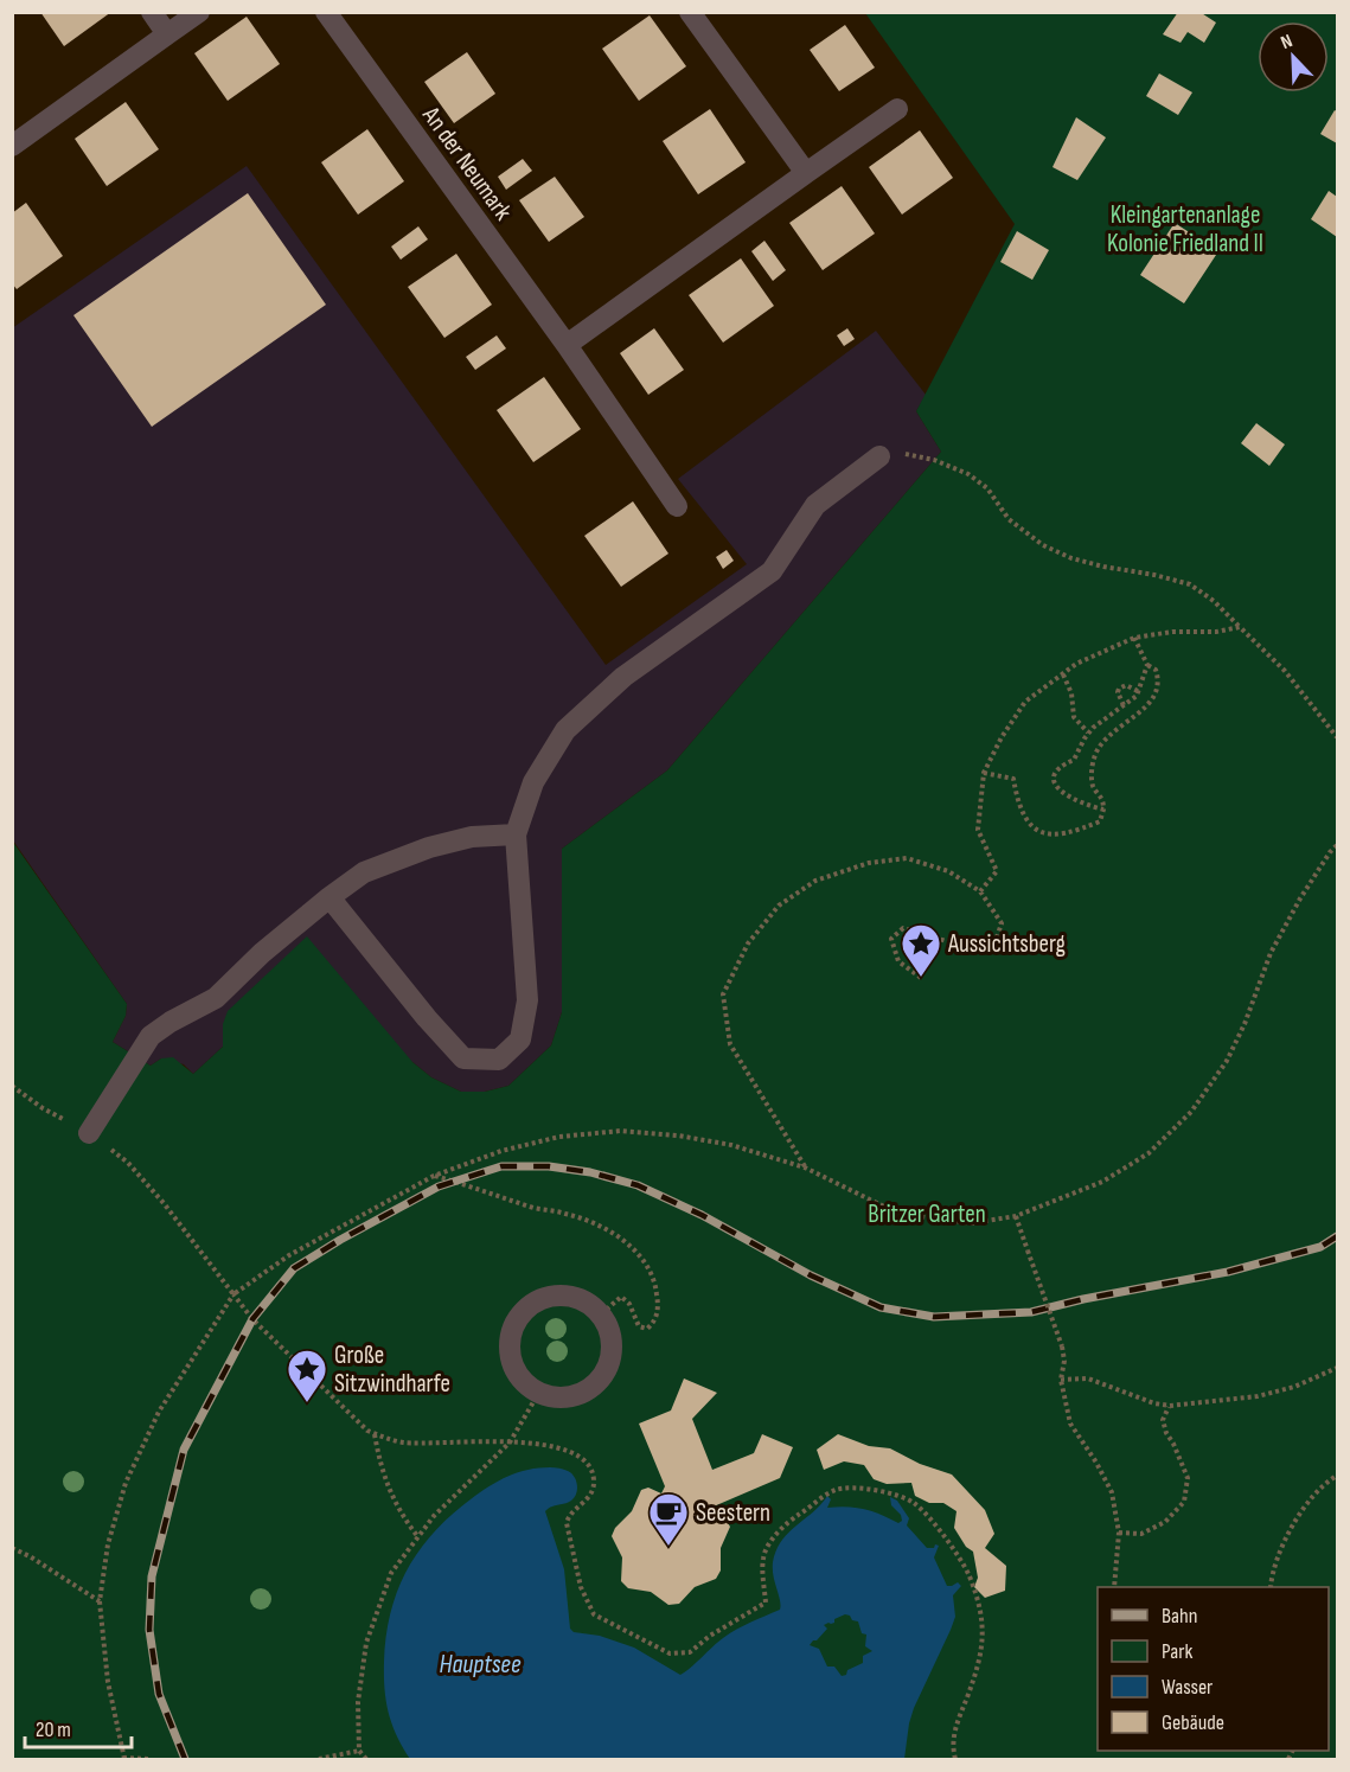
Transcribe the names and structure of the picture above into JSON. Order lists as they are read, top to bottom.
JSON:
{
  "streets": {
    "lane": ["An der Neumark"]
  },
  "water": ["Hauptsee"],
  "parks": ["Kleingartenanlage Kolonie Friedland II", "Britzer Garten"],
  "places": {
    "place": ["Aussichtsberg", "Große Sitzwindharfe"],
    "cafe": ["Seestern"]
  },
  "legend": [
    "Bahn",
    "Park",
    "Wasser",
    "Gebäude"
  ],
  "scale_bar": "20 m",
  "north": "top left"
}
